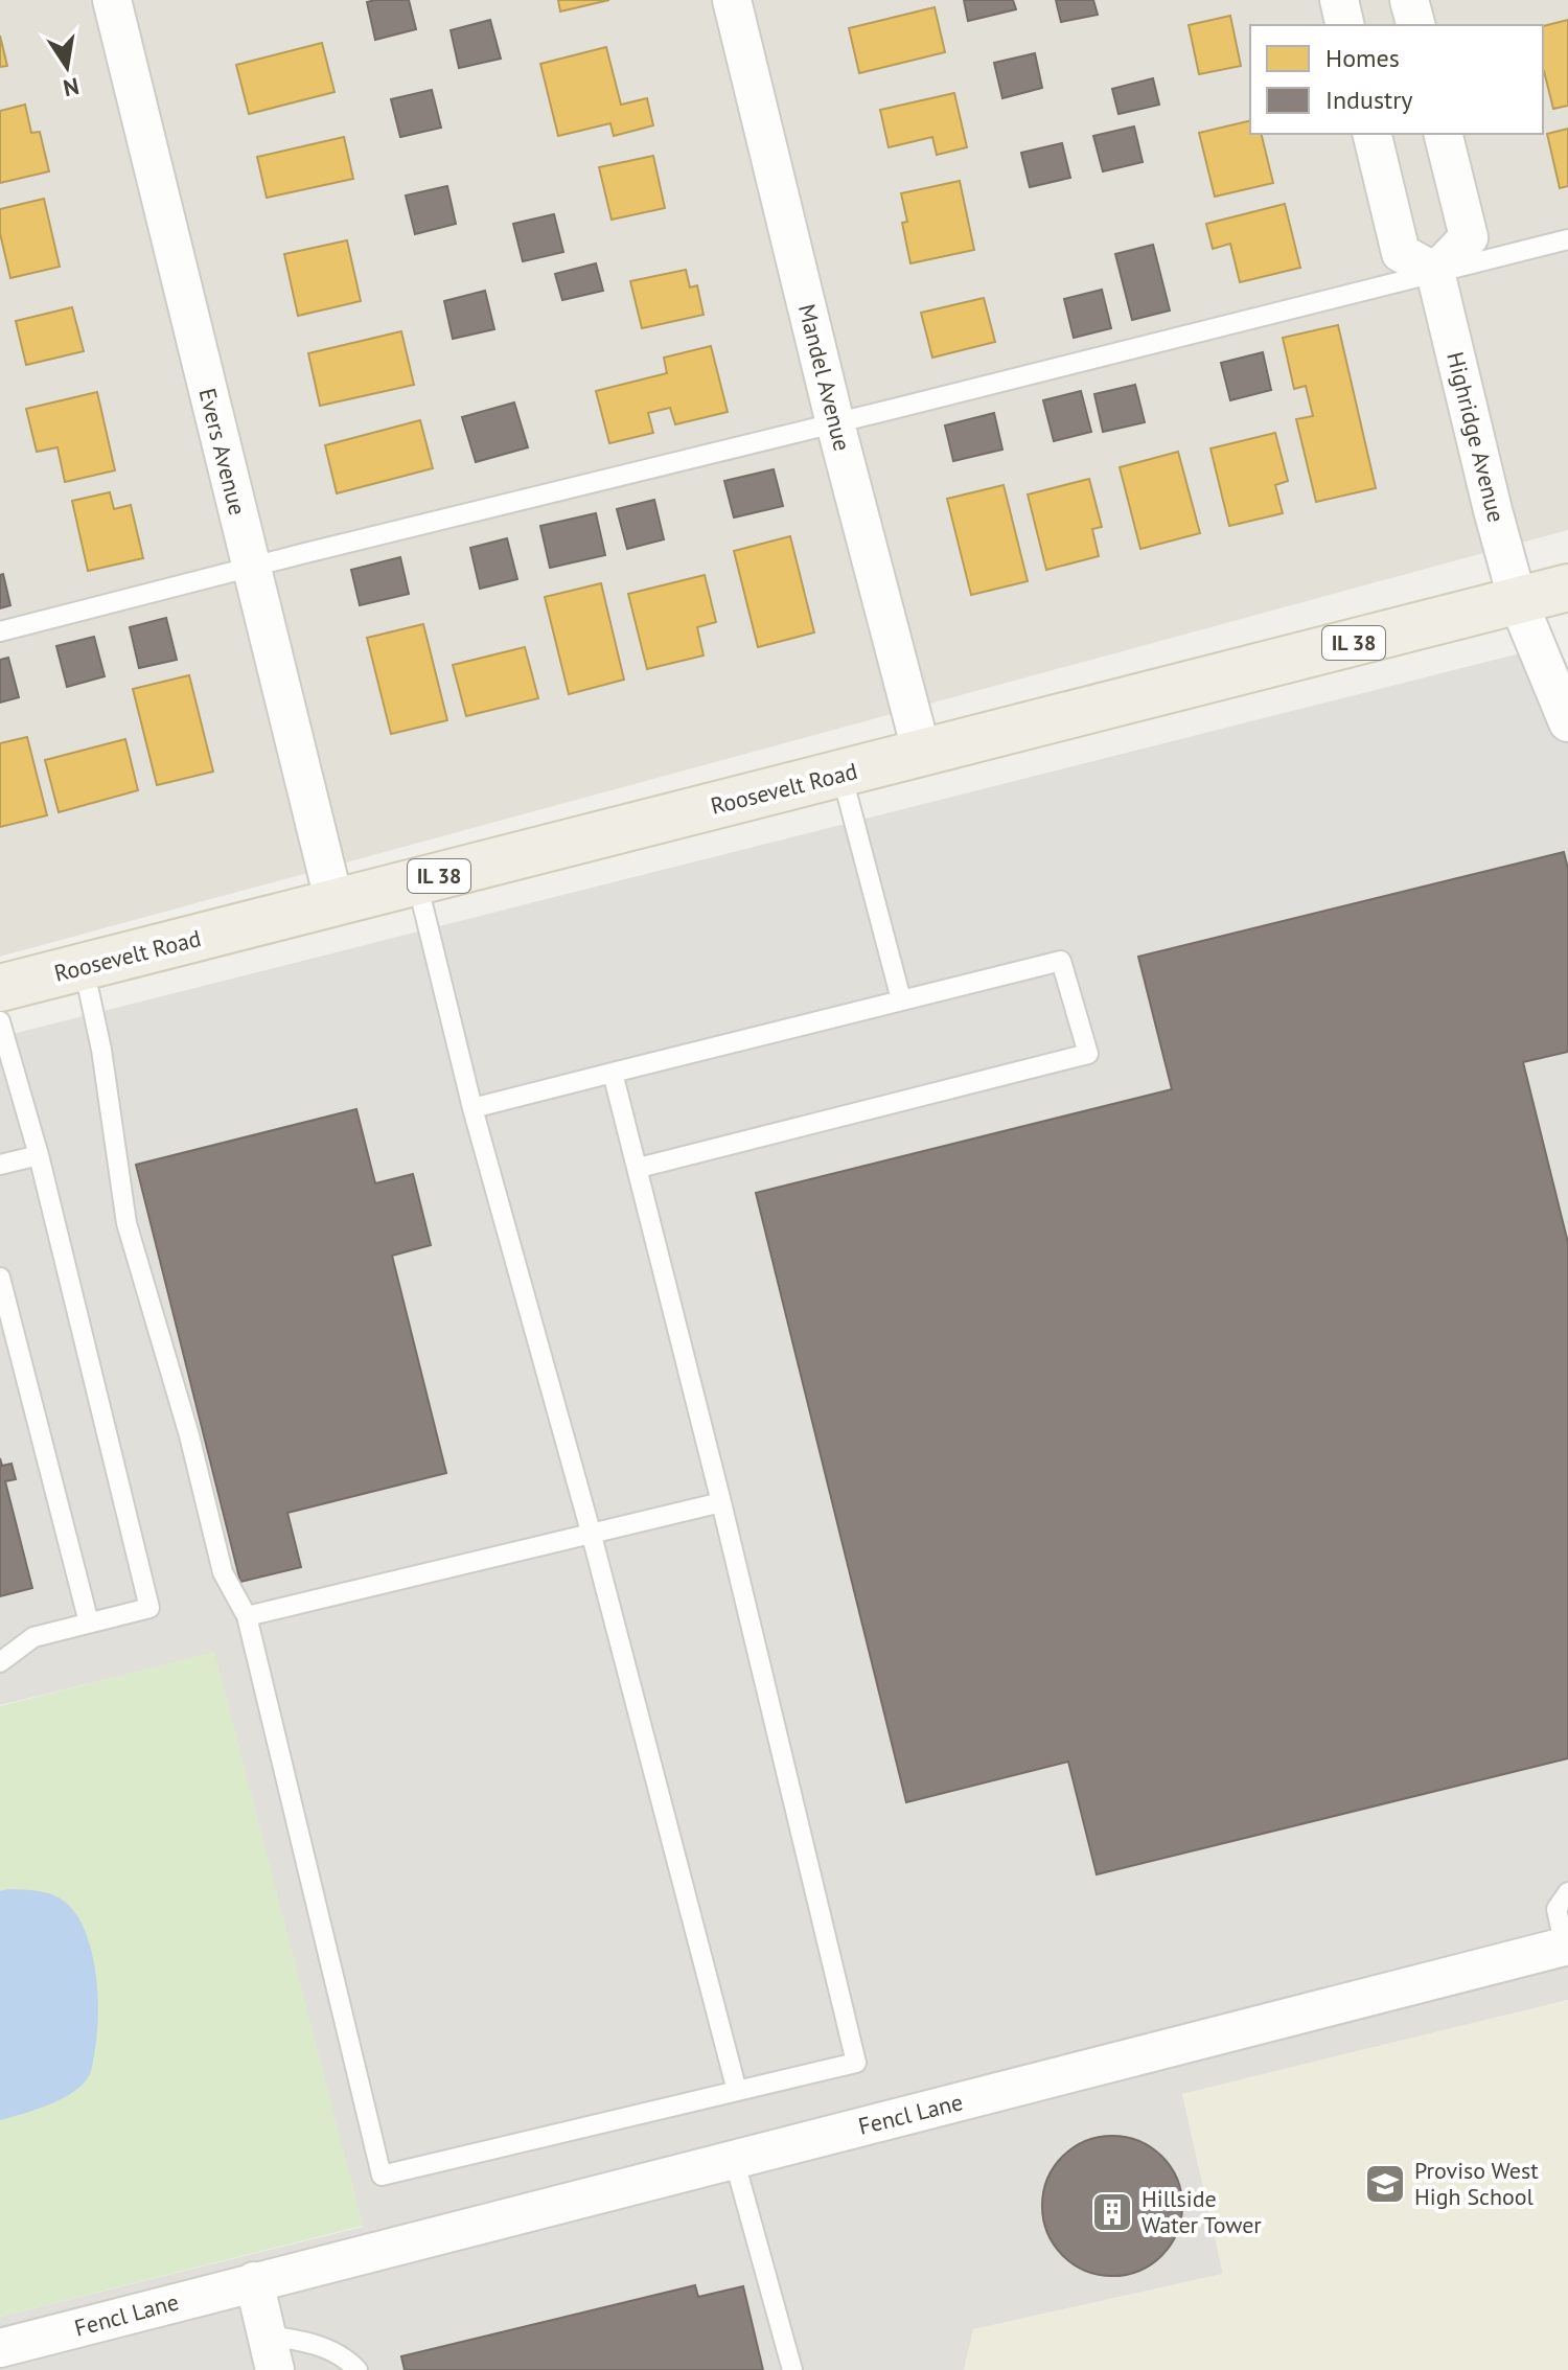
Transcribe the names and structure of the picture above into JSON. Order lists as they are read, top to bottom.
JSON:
{
  "streets": {
    "main road": ["IL 38", "Roosevelt Road"],
    "street": [
      "Mandel Avenue",
      "Highridge Avenue",
      "Evers Avenue",
      "Fencl Lane"
    ]
  },
  "crossings": [
    ["Mandel Avenue", "Roosevelt Road"],
    ["Highridge Avenue", "Roosevelt Road"],
    ["Evers Avenue", "Roosevelt Road"]
  ],
  "places": {
    "school or university": ["Proviso West High School"],
    "building": ["Hillside Water Tower"]
  },
  "legend": ["Homes", "Industry"],
  "north": "bottom"
}
